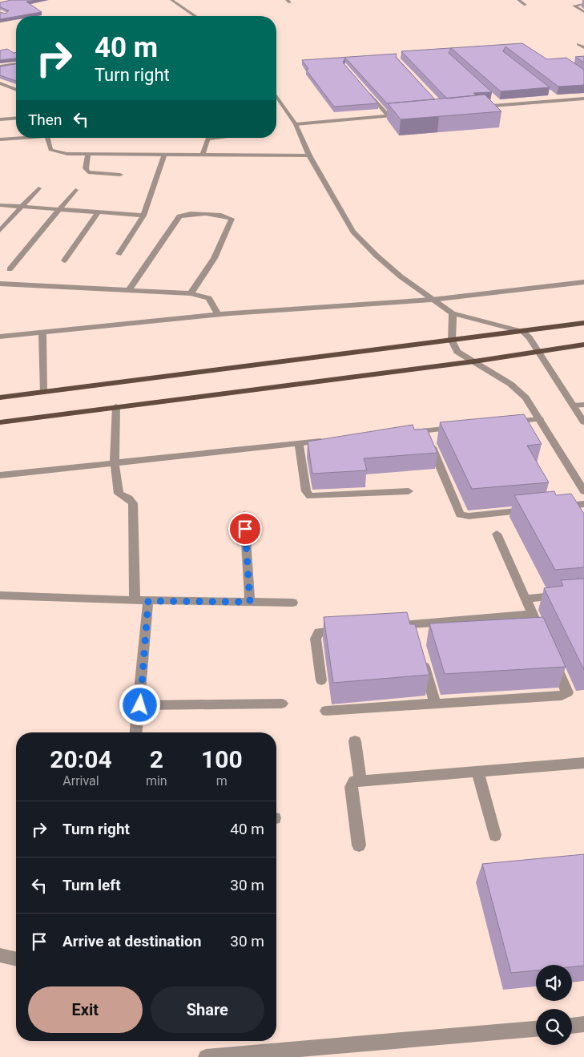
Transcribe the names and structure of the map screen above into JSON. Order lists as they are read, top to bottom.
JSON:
{
  "page": {
    "turn": ["40 m", "Turn right"],
    "then": "Then",
    "eta": [
      "20:04",
      "Arrival",
      "2",
      "min",
      "100",
      "m"
    ],
    "list": [
      {
        "name": "Turn right",
        "value": "40 m"
      },
      {
        "name": "Turn left",
        "value": "30 m"
      },
      {
        "name": "Arrive at destination",
        "value": "30 m"
      }
    ],
    "buttons": ["Exit", "Share"]
  }
}
